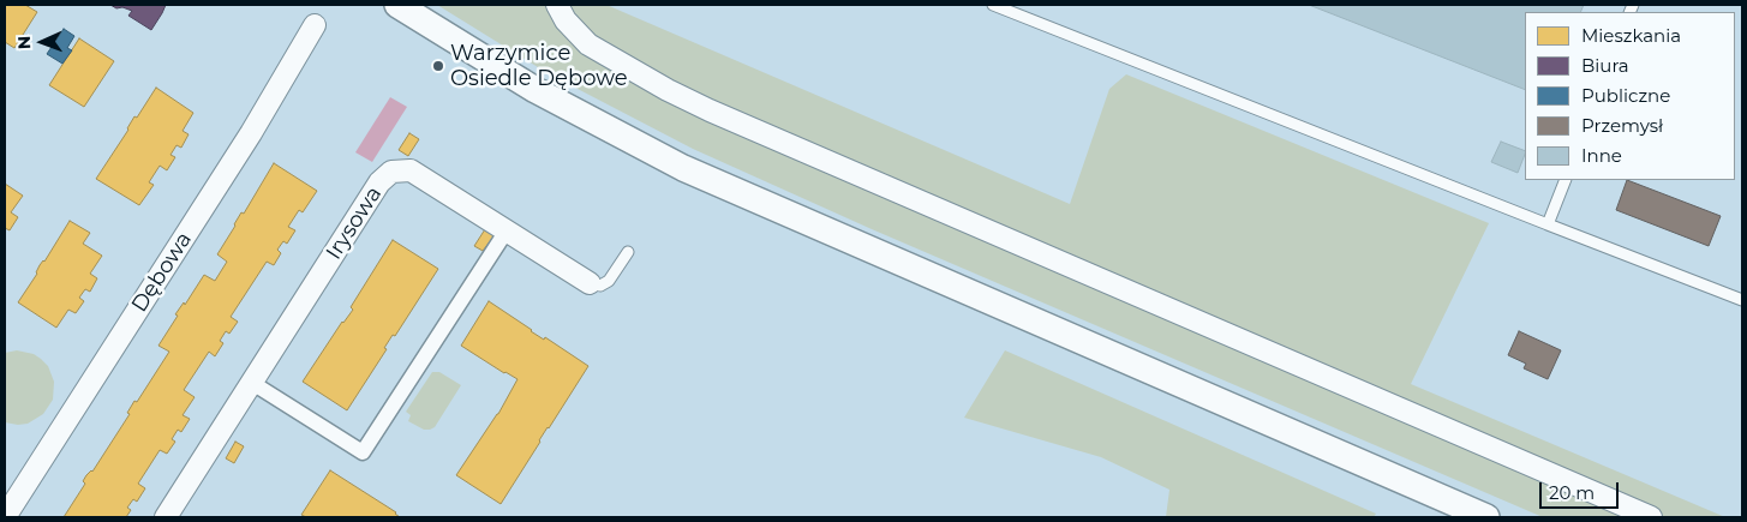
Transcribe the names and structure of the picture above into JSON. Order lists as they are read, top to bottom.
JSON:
{
  "streets": {
    "street": ["Irysowa", "Dębowa"]
  },
  "places": ["Warzymice Osiedle Dębowe"],
  "legend": [
    "Mieszkania",
    "Biura",
    "Publiczne",
    "Przemysł",
    "Inne"
  ],
  "scale_bar": "20 m",
  "north": "left"
}
